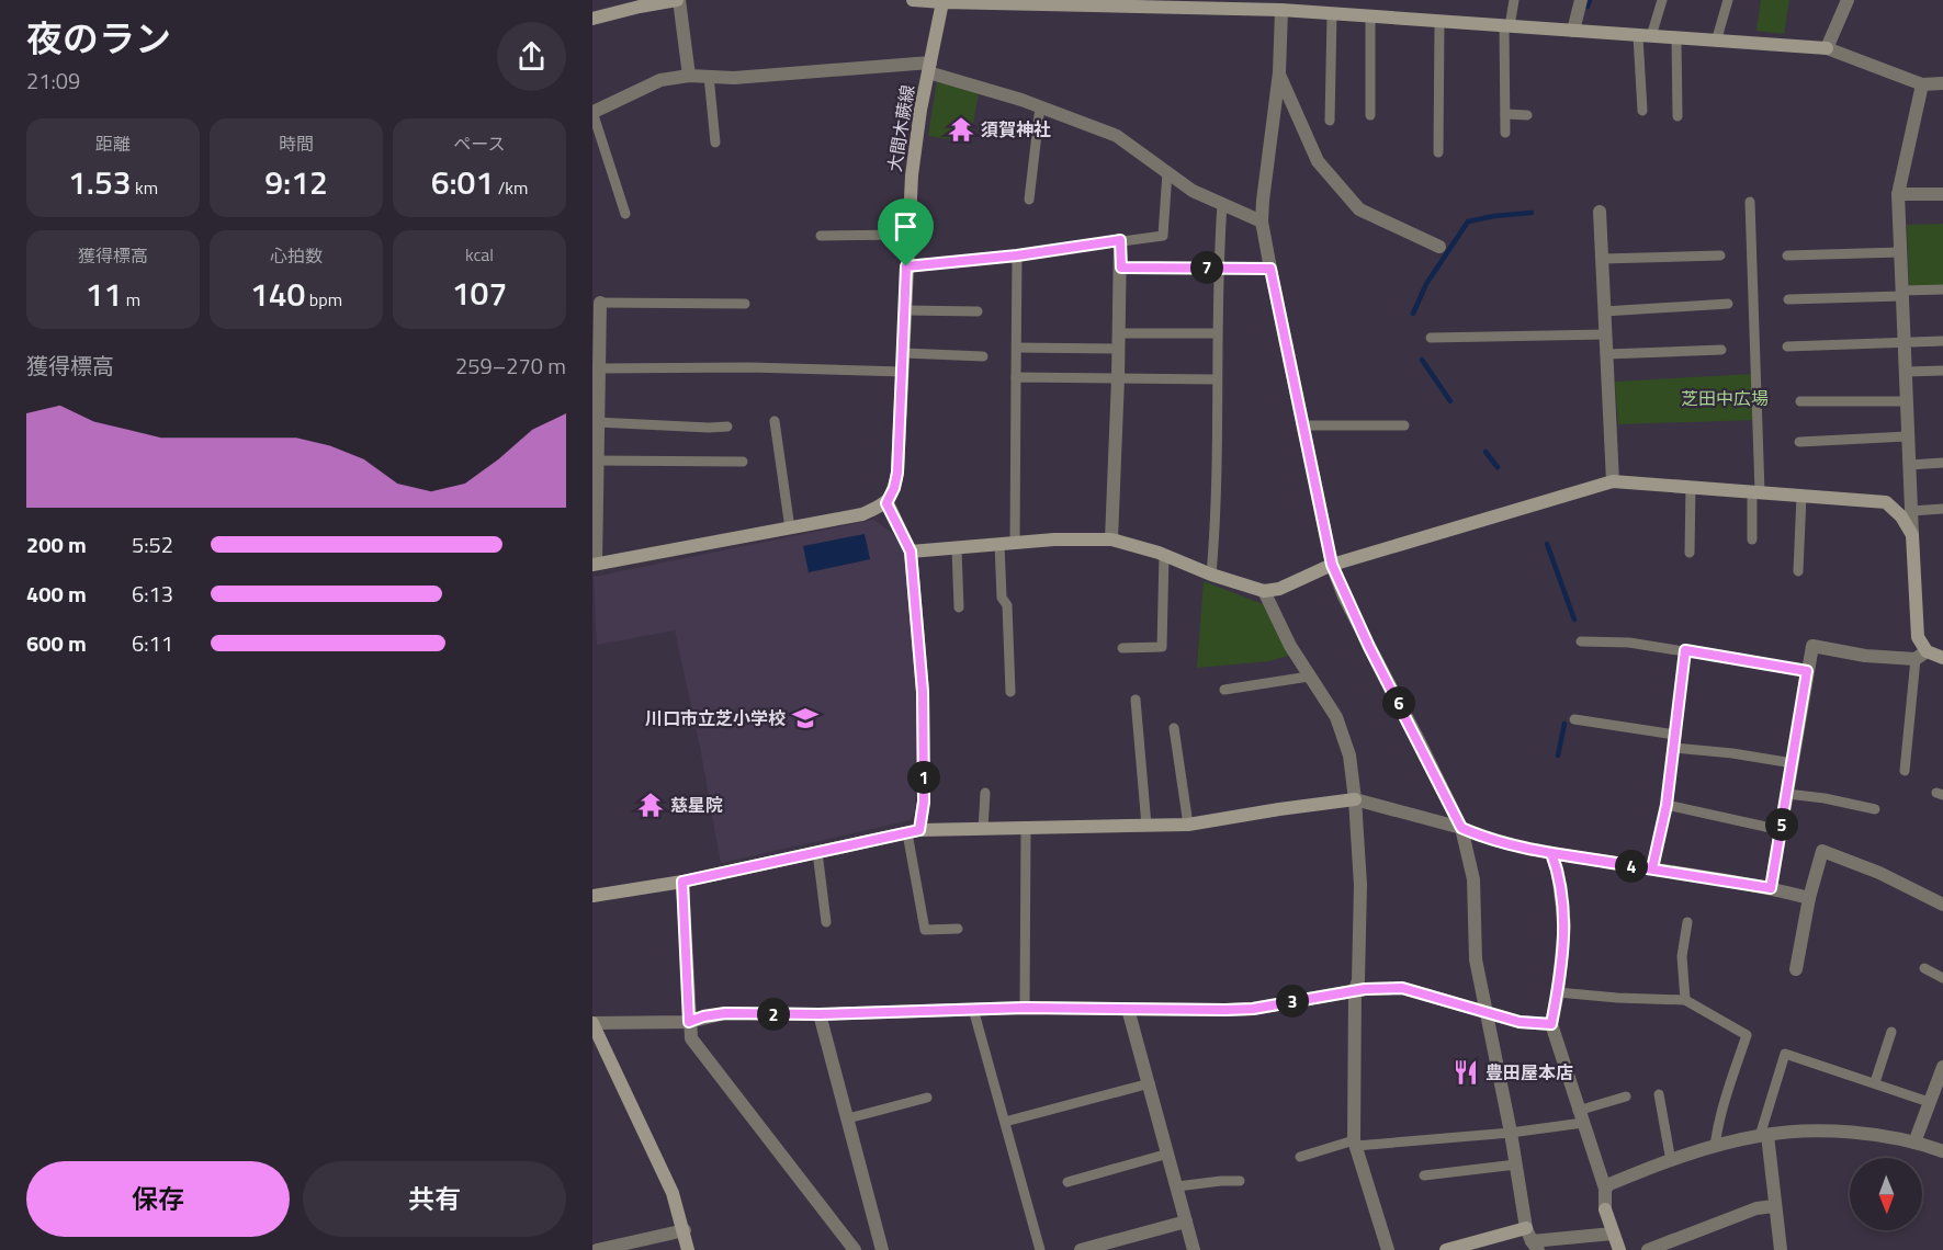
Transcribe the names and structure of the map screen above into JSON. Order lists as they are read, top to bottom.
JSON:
{
  "streets": {
    "street": ["大間木蕨線"]
  },
  "parks": ["芝田中広場"],
  "places": {
    "temple": ["須賀神社", "慈星院"],
    "school or university": ["川口市立芝小学校"],
    "restaurant": ["豊田屋本店"]
  },
  "north": "bottom",
  "page": {
    "heading": ["夜のラン", "21:09"],
    "stats": [
      ["距離", "1.53 km"],
      ["時間", "9:12"],
      ["ペース", "6:01 /km"],
      ["獲得標高", "11 m"],
      ["心拍数", "140 bpm"],
      ["kcal", "107"]
    ],
    "pins": [
      "7",
      "6",
      "1",
      "5",
      "4",
      "3",
      "2"
    ],
    "chart": ["獲得標高", "259–270 m"],
    "list": [
      {
        "name": "200 m",
        "note": "5:52"
      },
      {
        "name": "400 m",
        "note": "6:13"
      },
      {
        "name": "600 m",
        "note": "6:11"
      }
    ],
    "buttons": ["保存", "共有"]
  }
}
